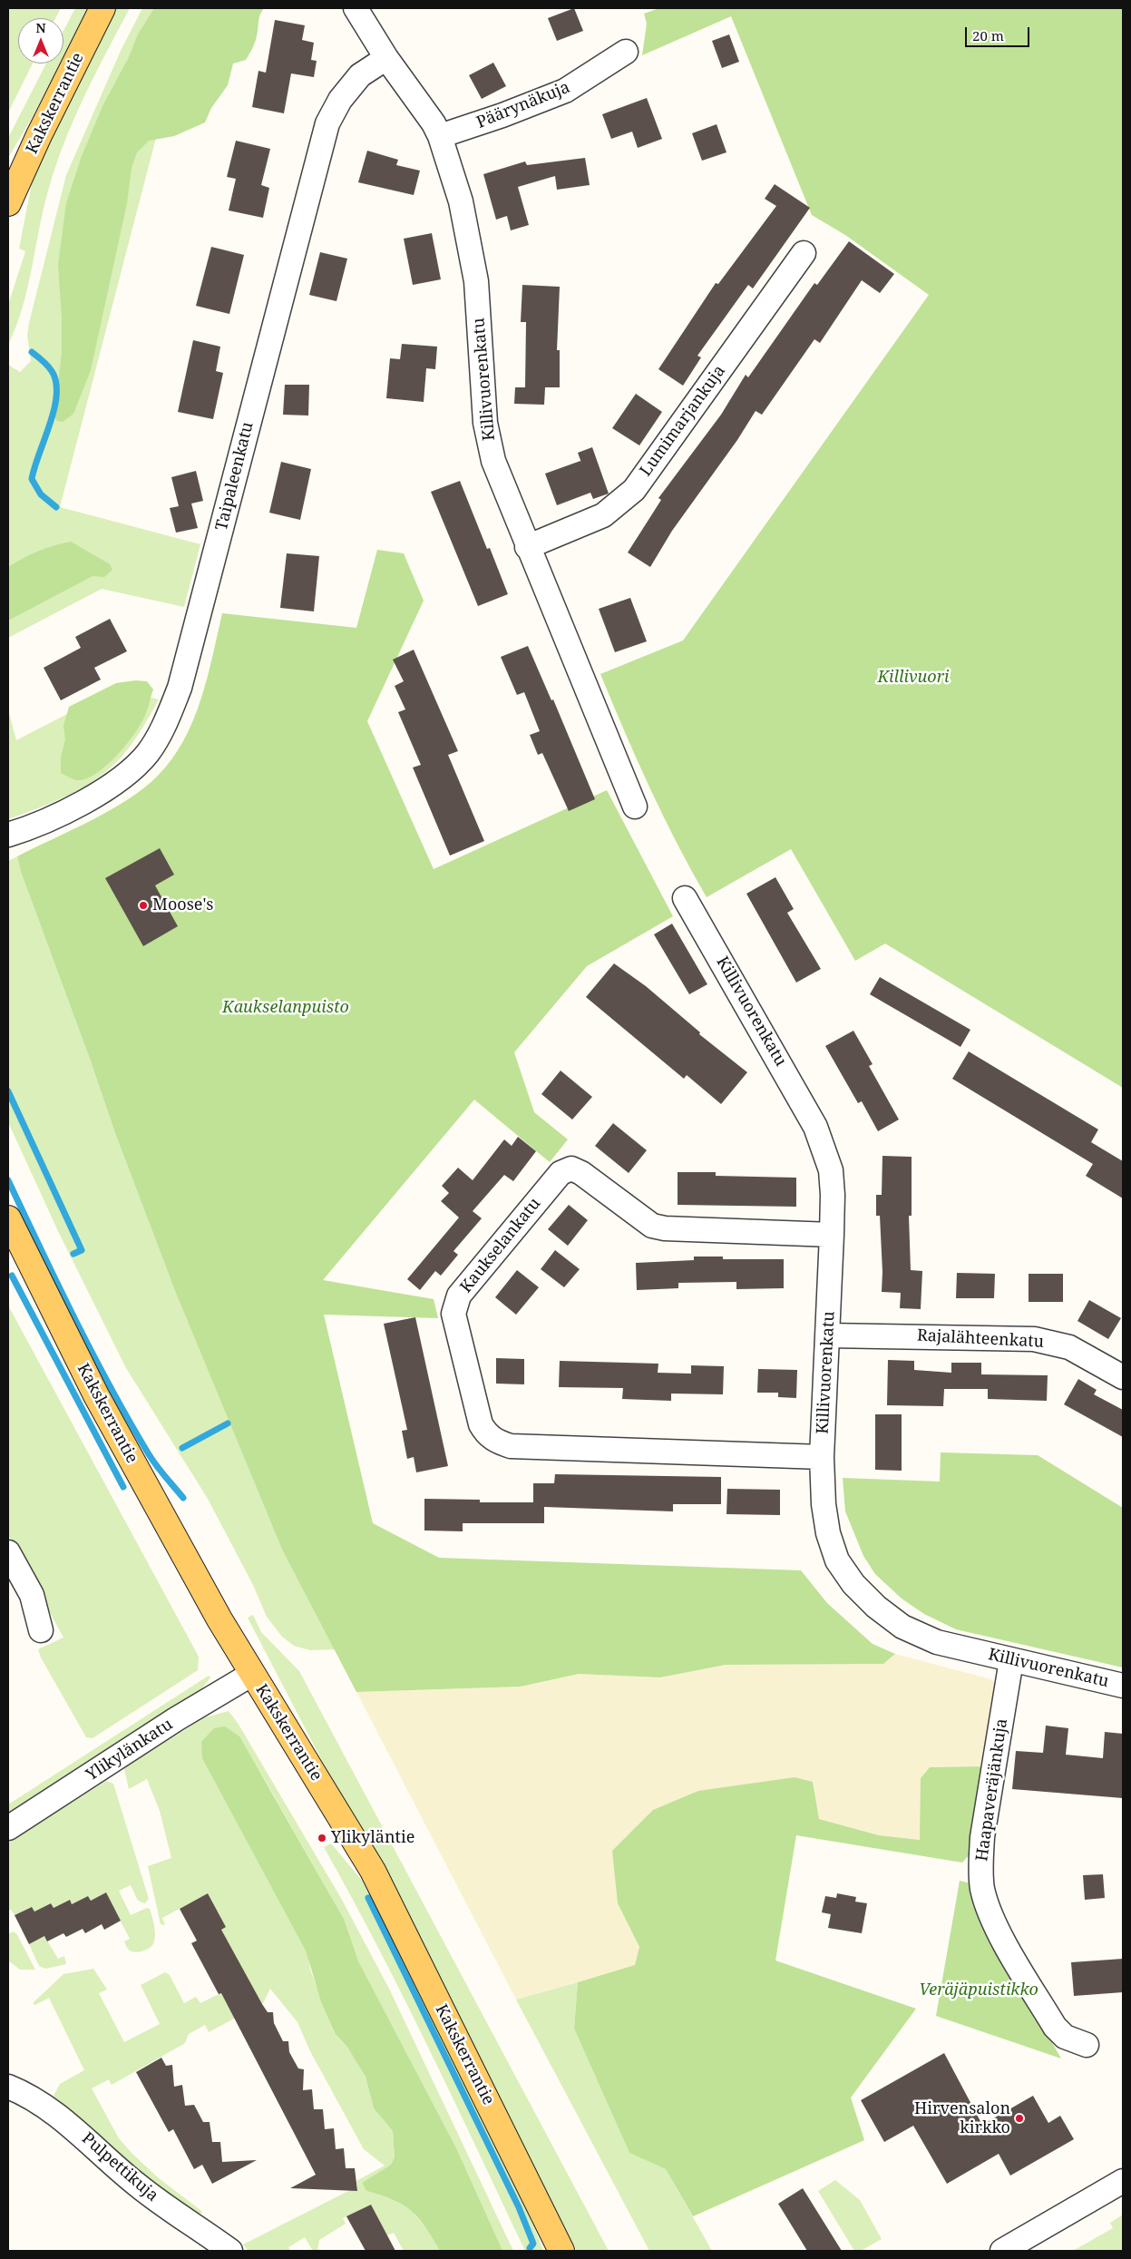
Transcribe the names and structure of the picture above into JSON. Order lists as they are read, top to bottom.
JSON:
{
  "streets": {
    "main road": ["Kakskerrantie"],
    "street": [
      "Päärynäkuja",
      "Killivuorenkatu",
      "Lumimarjankuja",
      "Taipaleenkatu",
      "Kaukselankatu",
      "Rajalähteenkatu",
      "Ylikylänkatu",
      "Haapaveräjänkuja",
      "Pulpettikuja"
    ]
  },
  "crossings": [
    ["Kakskerrantie", "Ylikylänkatu"],
    ["Päärynäkuja", "Killivuorenkatu"],
    ["Killivuorenkatu", "Lumimarjankuja"],
    ["Killivuorenkatu", "Taipaleenkatu"],
    ["Killivuorenkatu", "Kaukselankatu"],
    ["Killivuorenkatu", "Rajalähteenkatu"],
    ["Killivuorenkatu", "Haapaveräjänkuja"]
  ],
  "parks": ["Killivuori", "Kaukselanpuisto", "Veräjäpuistikko"],
  "places": ["Moose's", "Ylikyläntie", "Hirvensalon kirkko"],
  "scale_bar": "20 m",
  "north": "top"
}
